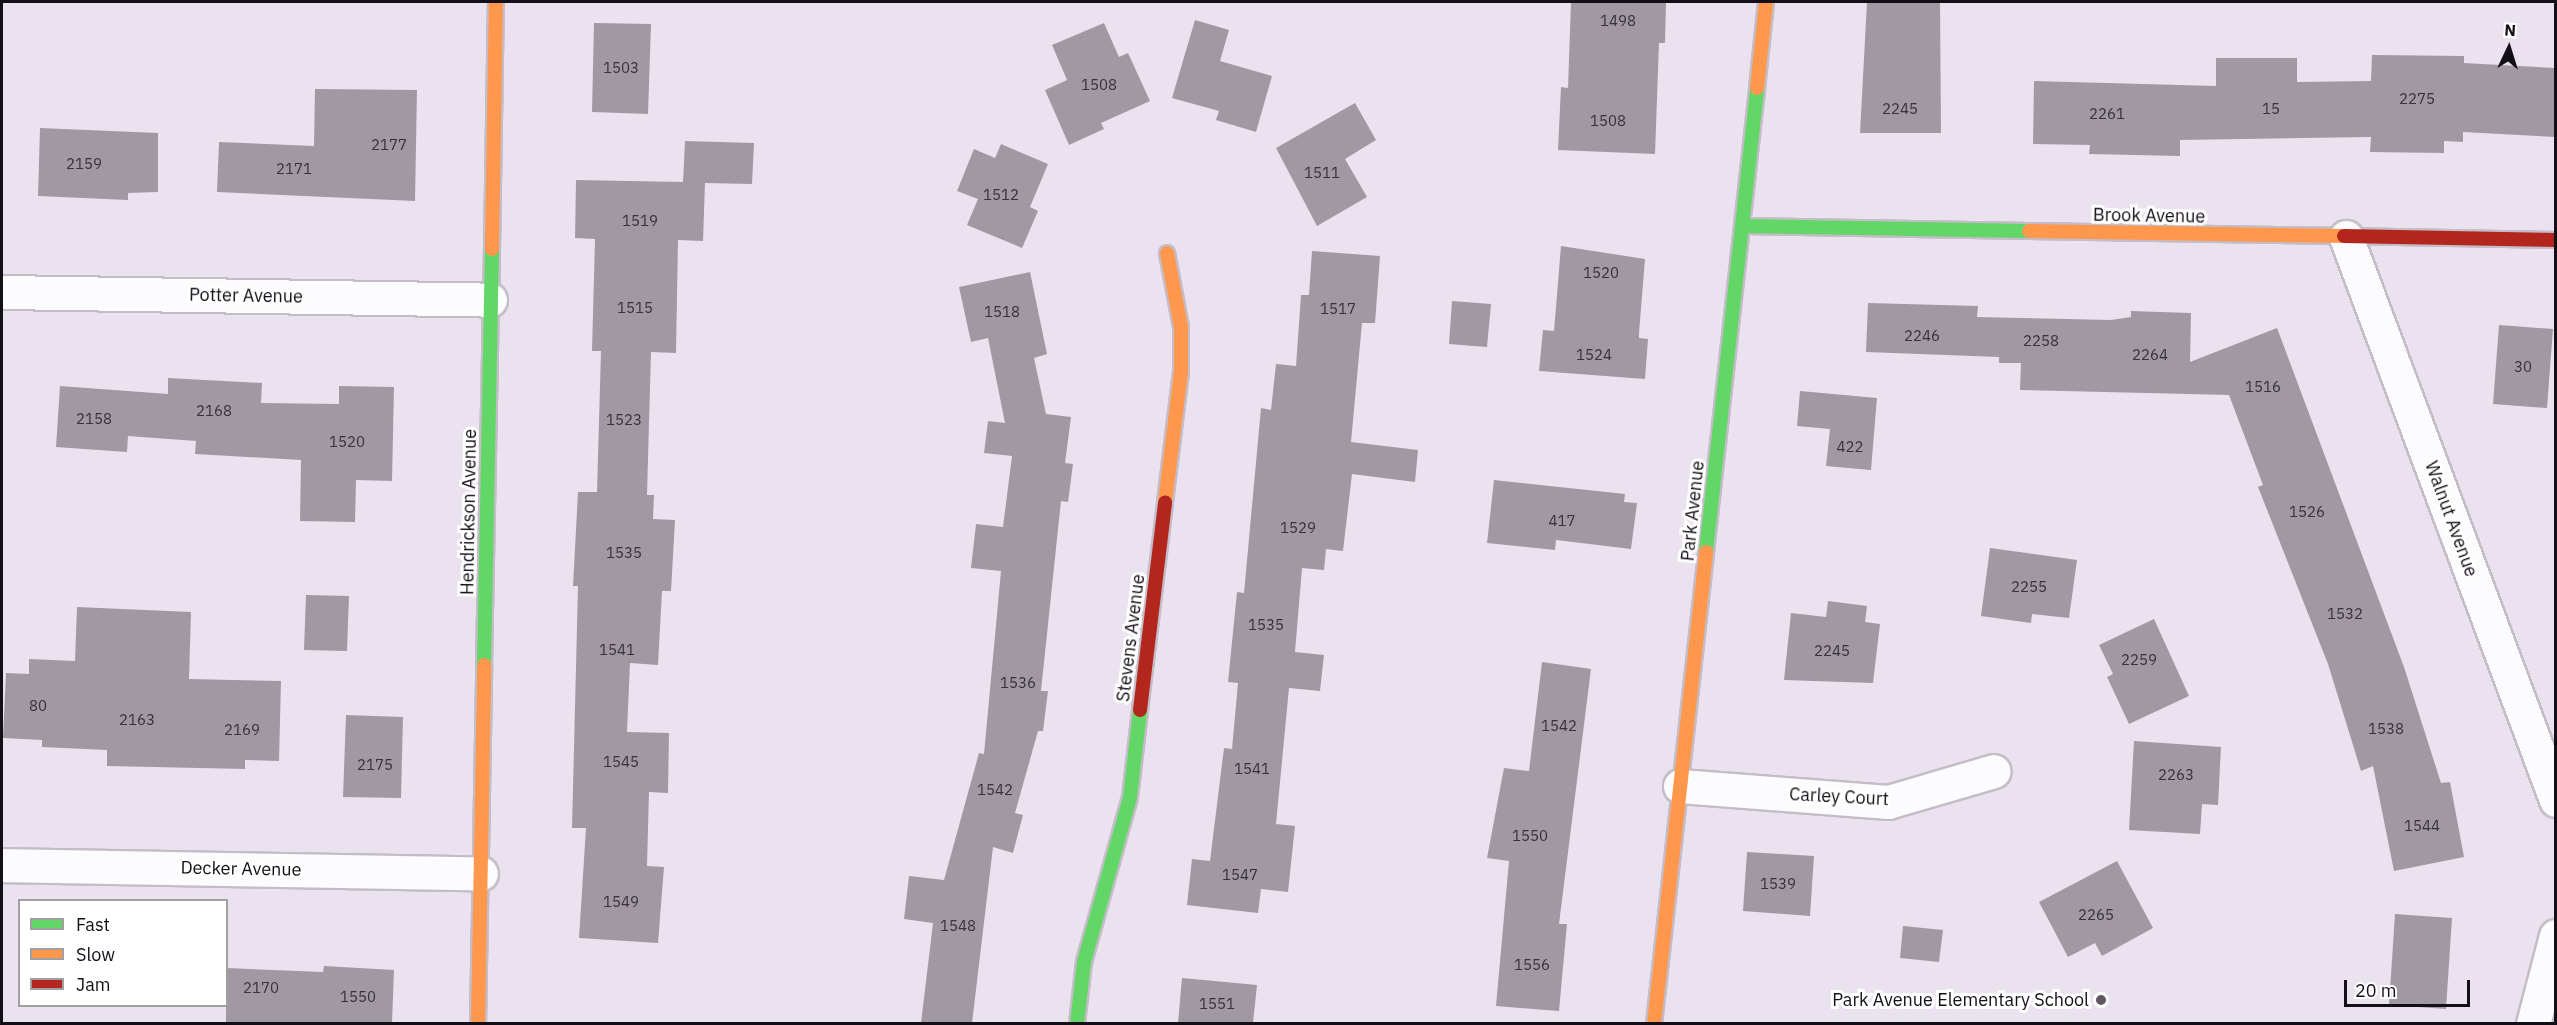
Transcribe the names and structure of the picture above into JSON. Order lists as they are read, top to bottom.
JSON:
{
  "streets": {
    "street": [
      "Brook Avenue",
      "Potter Avenue",
      "Park Avenue",
      "Hendrickson Avenue",
      "Walnut Avenue",
      "Stevens Avenue",
      "Carley Court",
      "Decker Avenue"
    ]
  },
  "crossings": [
    ["Brook Avenue", "Park Avenue"],
    ["Brook Avenue", "Walnut Avenue"],
    ["Potter Avenue", "Hendrickson Avenue"],
    ["Park Avenue", "Carley Court"],
    ["Hendrickson Avenue", "Decker Avenue"]
  ],
  "places": ["Park Avenue Elementary School"],
  "house_numbers": [
    "1498",
    "1503",
    "1508",
    "2275",
    "2245",
    "15",
    "2261",
    "1508",
    "2177",
    "2159",
    "2171",
    "1511",
    "1512",
    "1519",
    "1520",
    "1515",
    "1517",
    "1518",
    "2246",
    "2258",
    "1524",
    "2264",
    "30",
    "1516",
    "2168",
    "2158",
    "1523",
    "1520",
    "422",
    "1526",
    "417",
    "1529",
    "1535",
    "2255",
    "1532",
    "1535",
    "1541",
    "2245",
    "2259",
    "1536",
    "80",
    "2163",
    "1542",
    "1538",
    "2169",
    "1545",
    "2175",
    "1541",
    "2263",
    "1542",
    "1544",
    "1550",
    "1547",
    "1539",
    "1549",
    "2265",
    "1548",
    "1556",
    "2170",
    "1550",
    "1551"
  ],
  "legend": ["Fast", "Slow", "Jam"],
  "scale_bar": "20 m",
  "north": "top"
}
